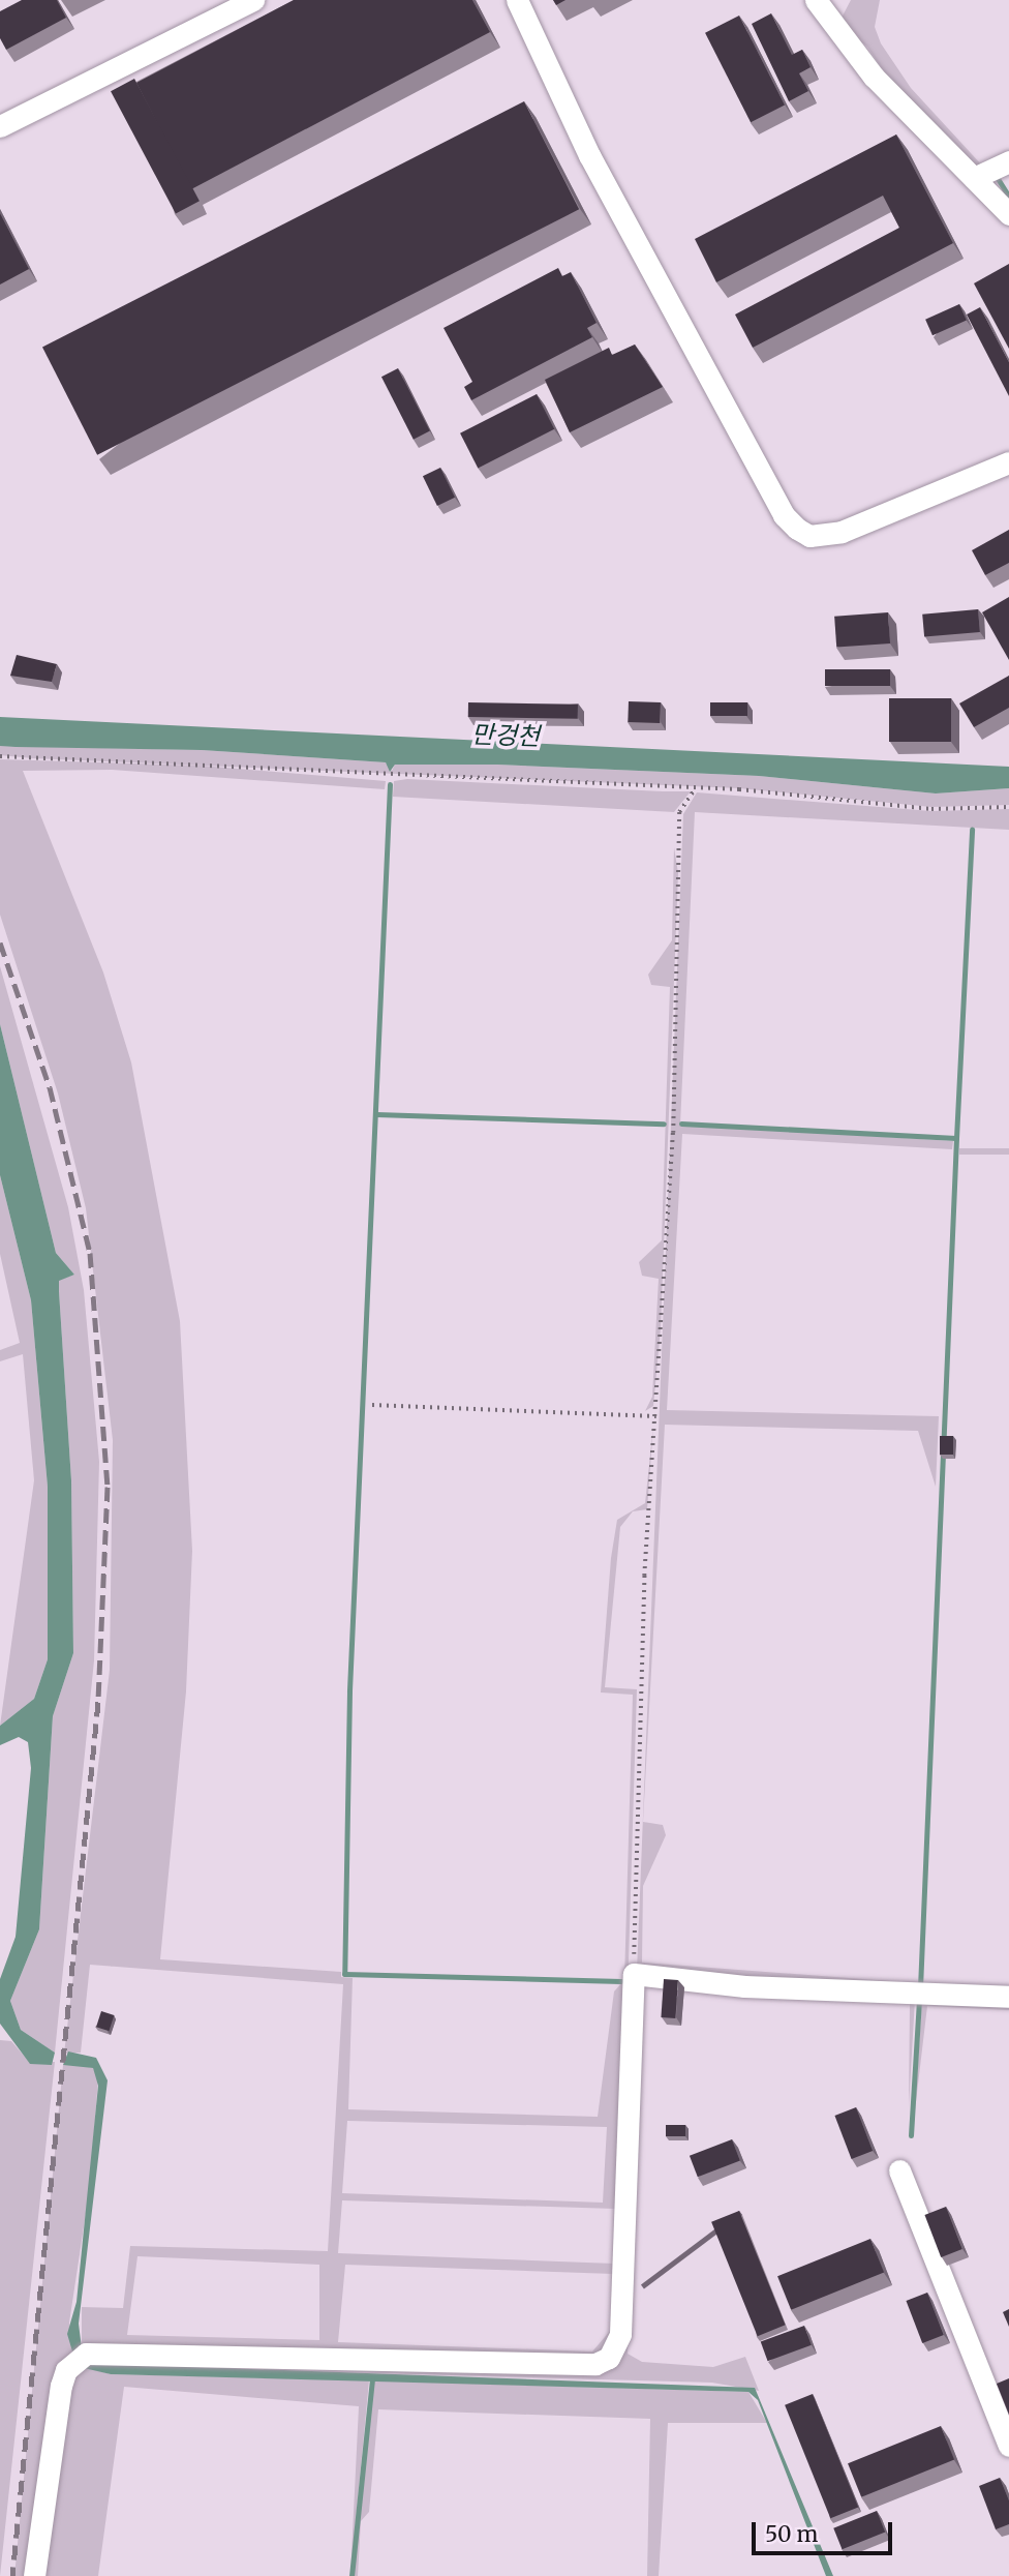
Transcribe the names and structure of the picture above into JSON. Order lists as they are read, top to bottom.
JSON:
{
  "water": ["만겅천"],
  "scale_bar": "50 m"
}
